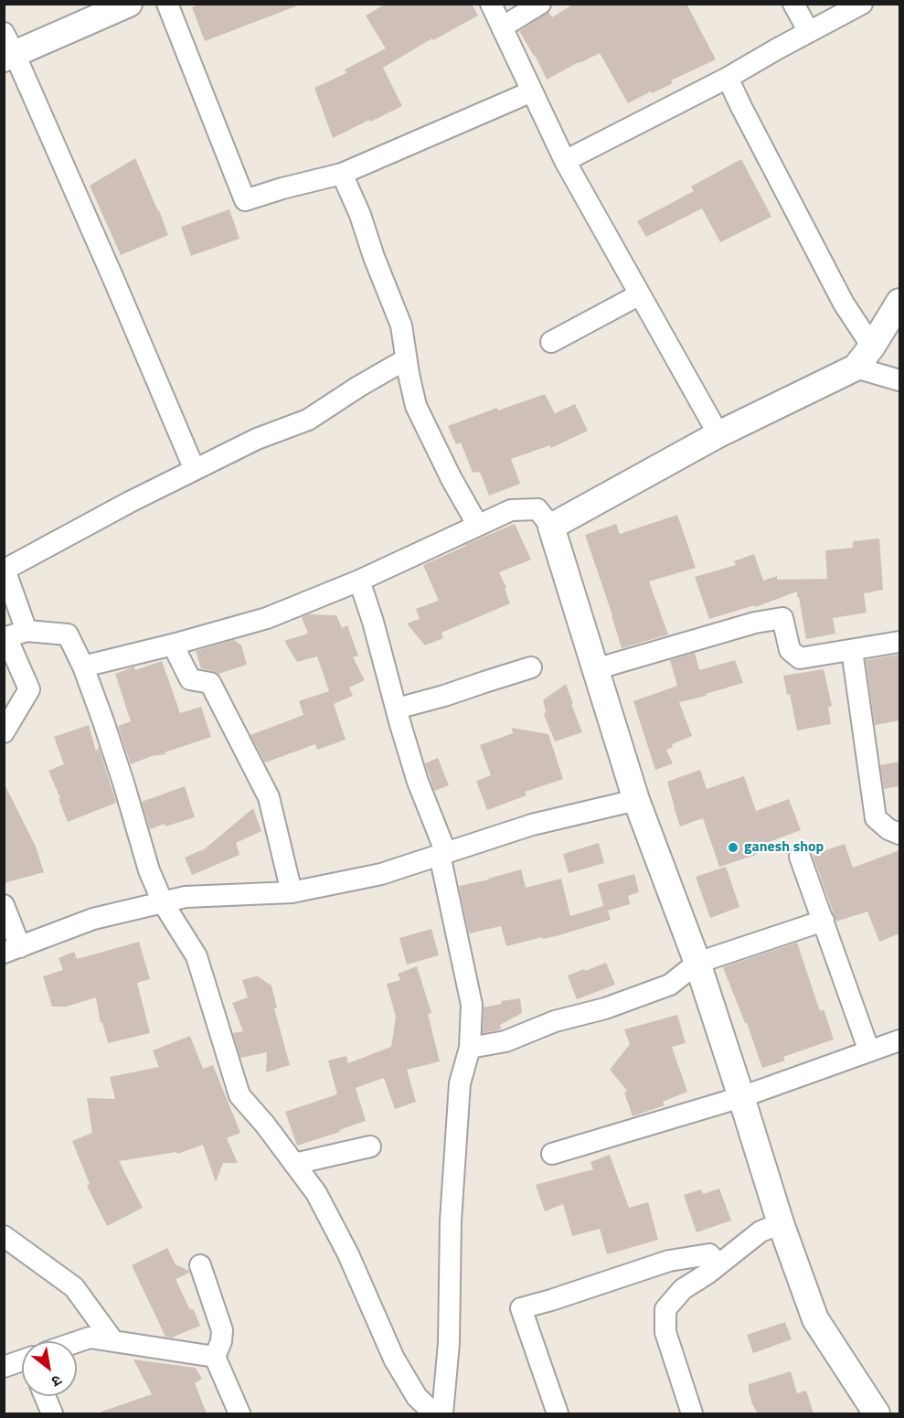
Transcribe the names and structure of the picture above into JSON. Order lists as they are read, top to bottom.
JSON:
{
  "places": ["ganesh shop"],
  "north": "bottom right"
}
